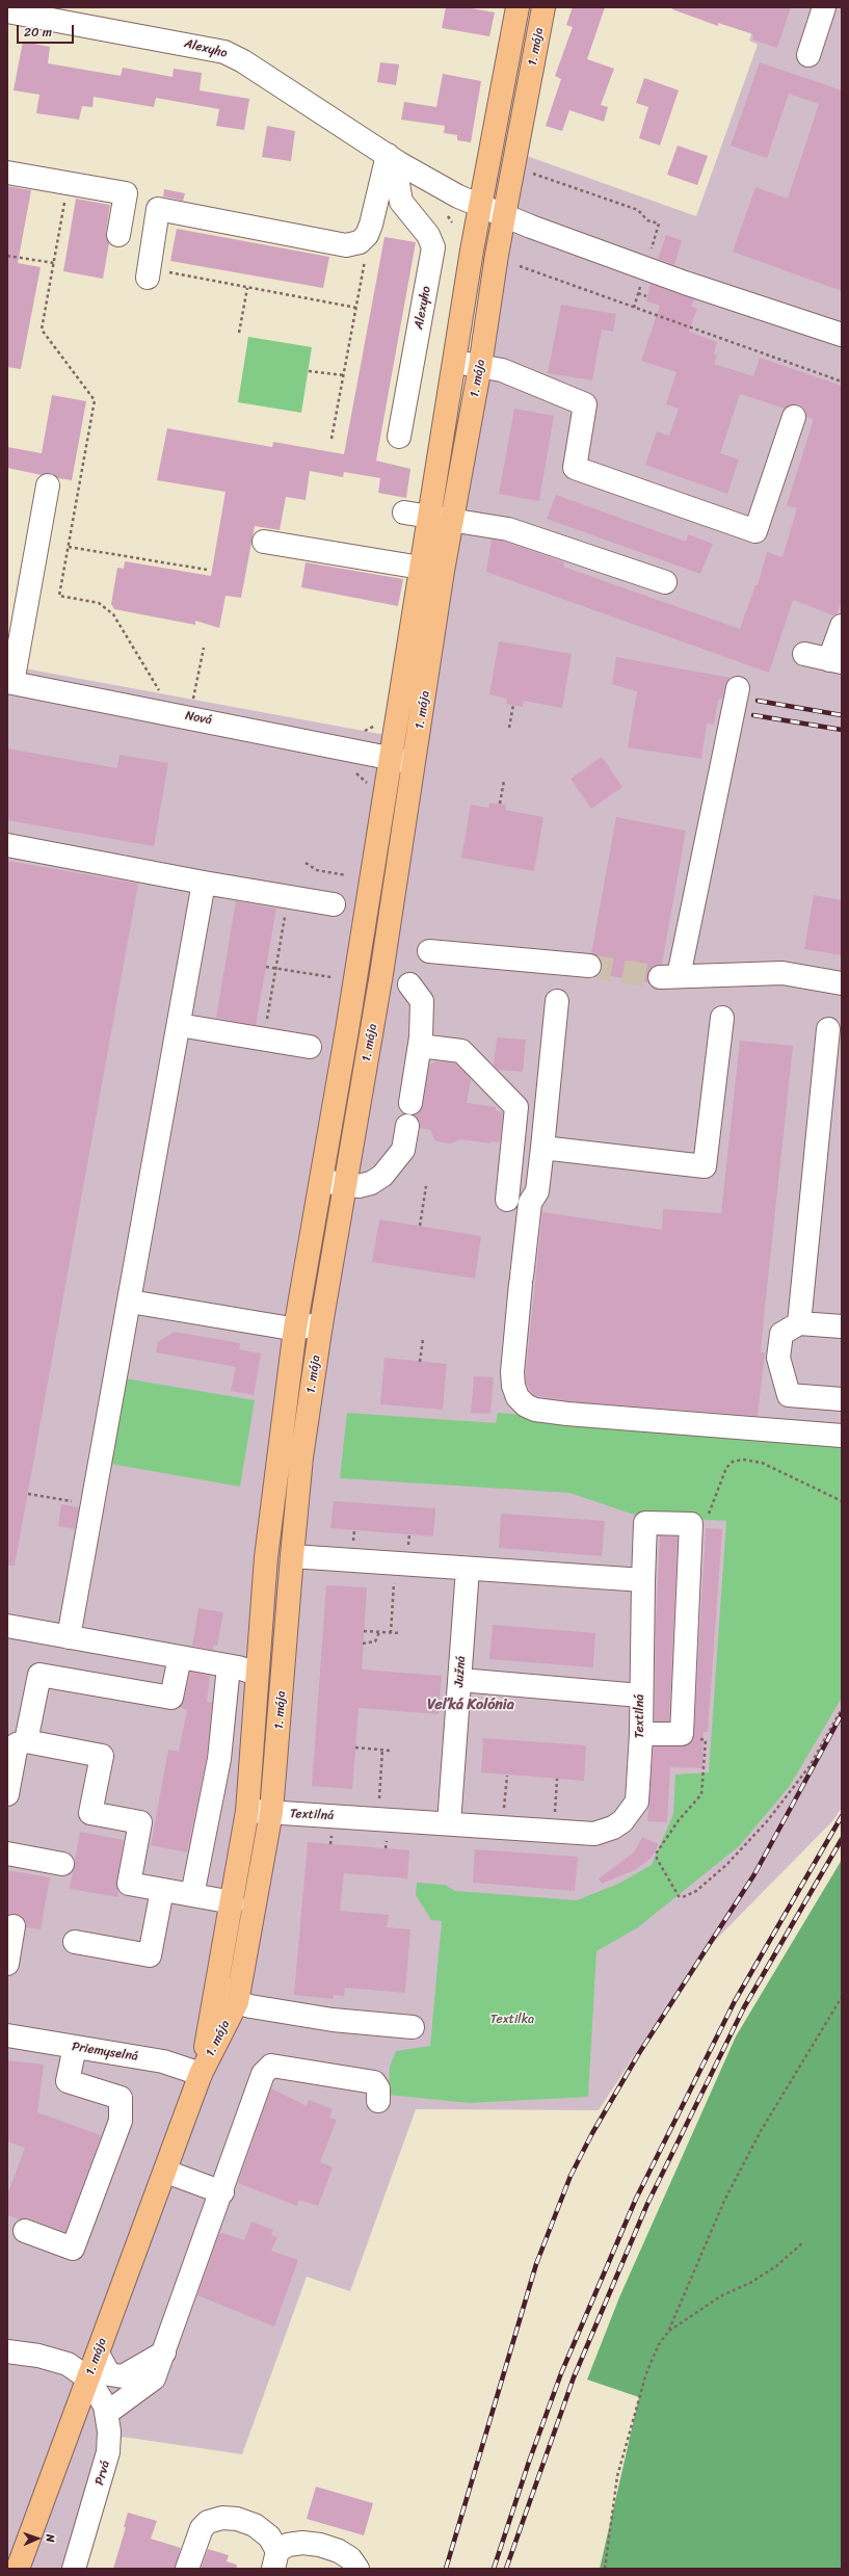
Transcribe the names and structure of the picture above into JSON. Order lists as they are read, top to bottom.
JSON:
{
  "streets": {
    "main road": ["1. mája"],
    "street": [
      "Alexyho",
      "Nová",
      "Južná",
      "Textilná",
      "Priemyselná",
      "Prvá"
    ]
  },
  "crossings": [
    ["1. mája", "Alexyho"],
    ["1. mája", "Nová"],
    ["1. mája", "Textilná"],
    ["1. mája", "Priemyselná"],
    ["1. mája", "Prvá"],
    ["Južná", "Textilná"]
  ],
  "districts": ["Veľká Kolónia"],
  "parks": ["Textilka"],
  "scale_bar": "20 m",
  "north": "right"
}
